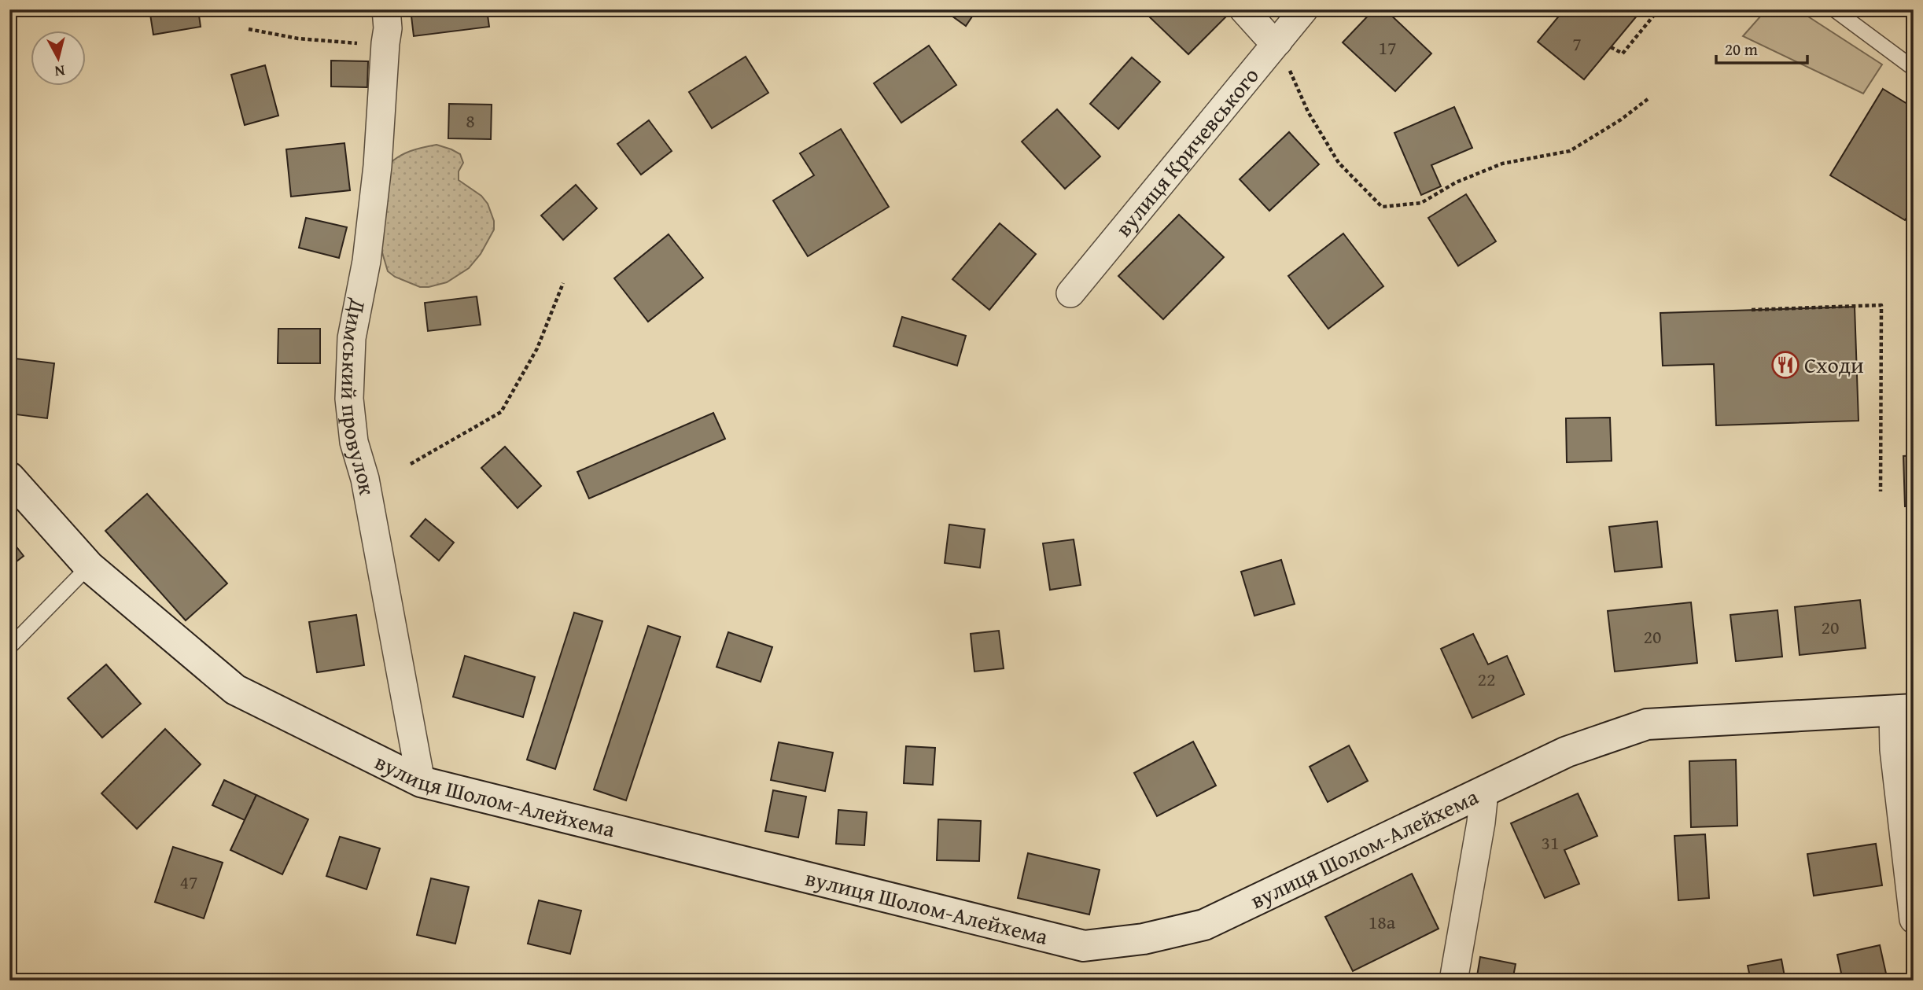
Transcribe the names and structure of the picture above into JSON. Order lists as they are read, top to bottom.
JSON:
{
  "streets": {
    "main road": ["вулиця Шолом-Алейхема"],
    "street": ["вулиця Кричевського", "Димський провулок"]
  },
  "crossings": [
    ["Димський провулок", "вулиця Шолом-Алейхема"]
  ],
  "places": {
    "restaurant": ["Сходи"]
  },
  "house_numbers": [
    "7",
    "17",
    "8",
    "20",
    "20",
    "22",
    "31",
    "47",
    "18а"
  ],
  "scale_bar": "20 m",
  "north": "bottom"
}
